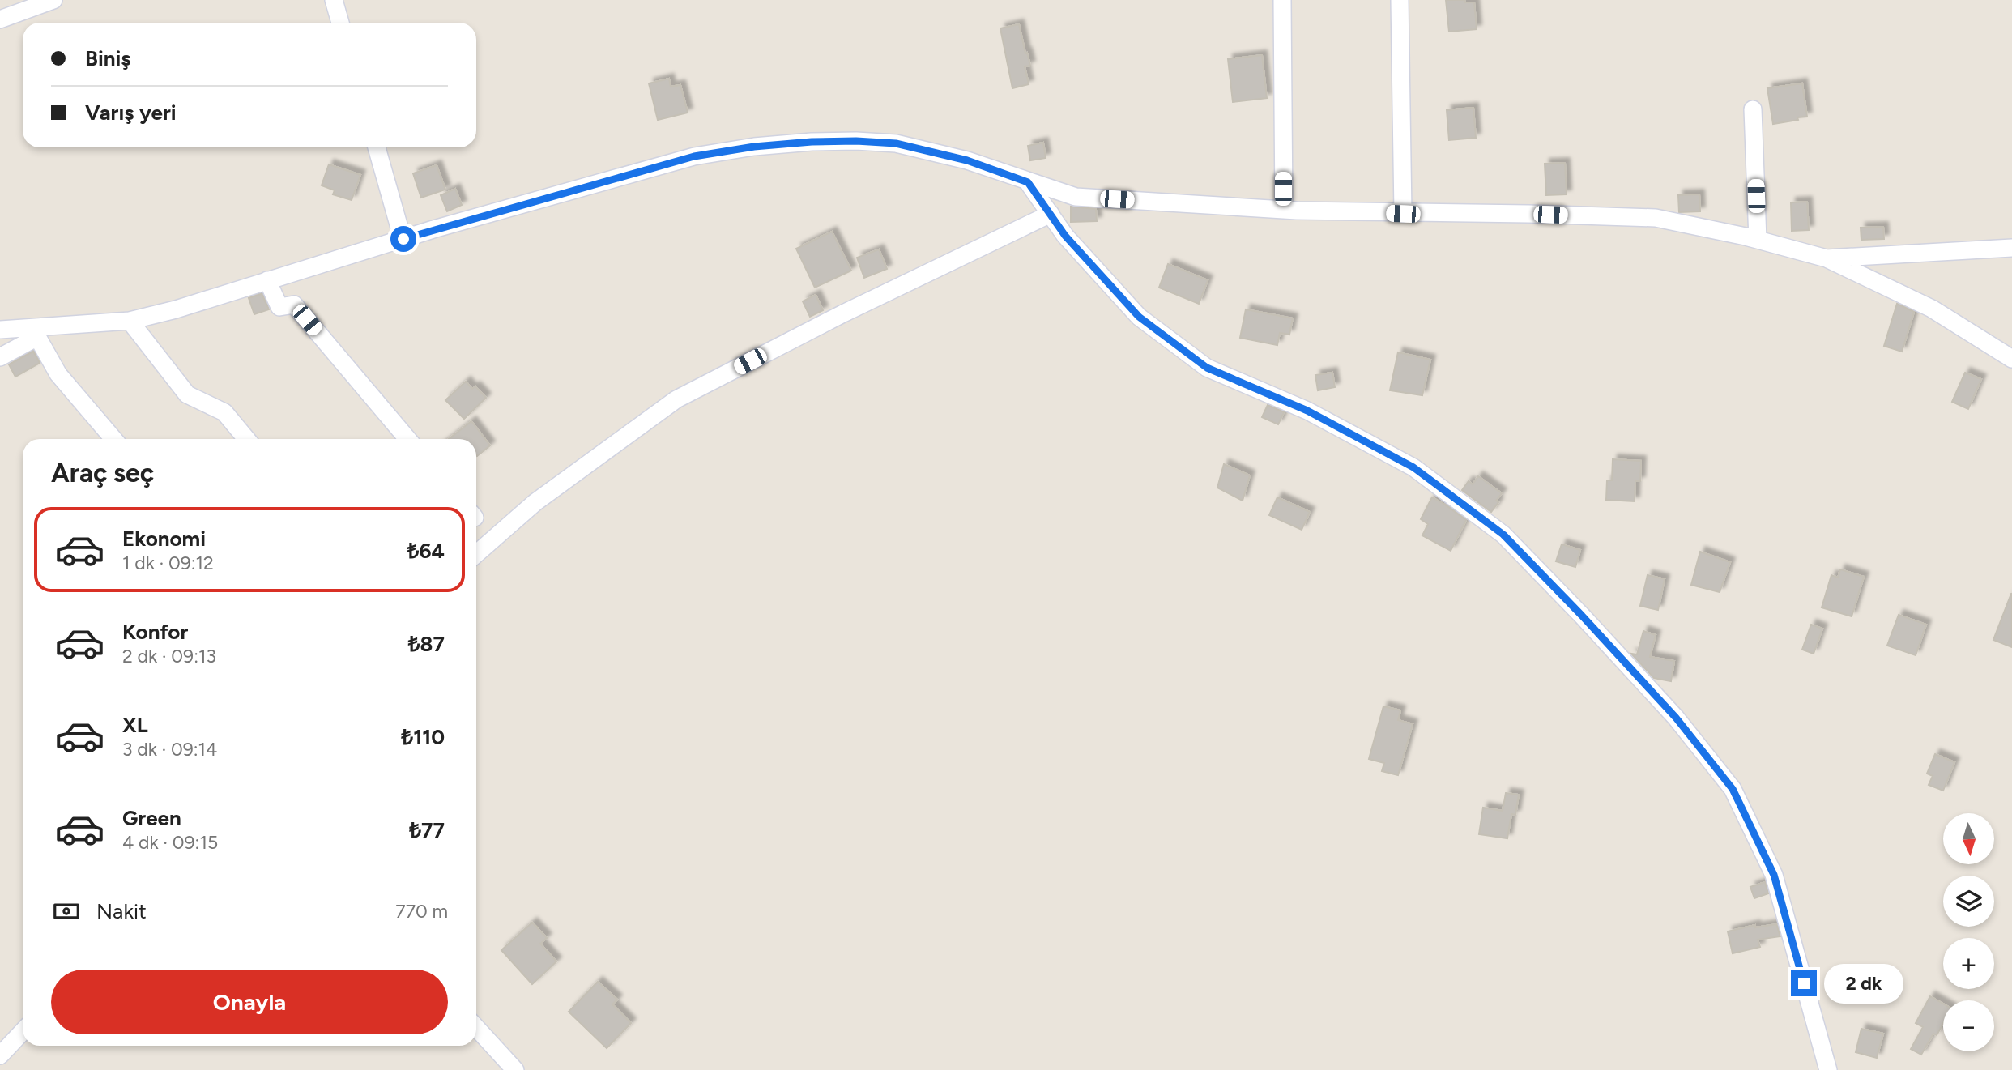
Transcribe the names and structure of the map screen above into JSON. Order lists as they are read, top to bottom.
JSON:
{
  "north": "bottom",
  "page": {
    "banner": ["Biniş", "Varış yeri"],
    "heading": "Araç seç",
    "list": [
      {
        "name": "Ekonomi",
        "note": "1 dk · 09:12",
        "value": "₺64"
      },
      {
        "name": "Konfor",
        "note": "2 dk · 09:13",
        "value": "₺87"
      },
      {
        "name": "XL",
        "note": "3 dk · 09:14",
        "value": "₺110"
      },
      {
        "name": "Green",
        "note": "4 dk · 09:15",
        "value": "₺77"
      }
    ],
    "map_buttons": ["+", "−"],
    "pay": ["Nakit", "770 m"],
    "buttons": "Onayla",
    "bubble": "2 dk"
  }
}
